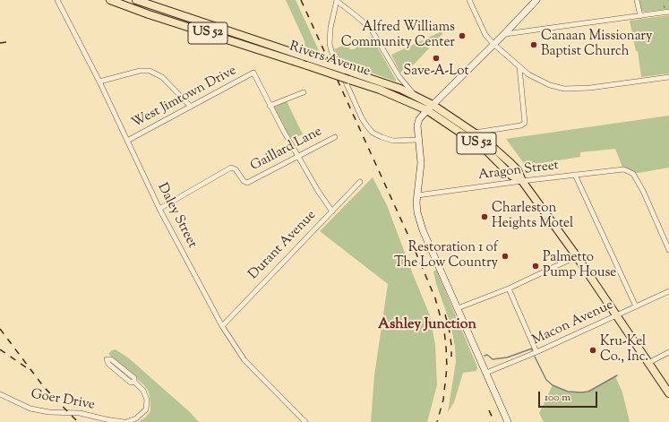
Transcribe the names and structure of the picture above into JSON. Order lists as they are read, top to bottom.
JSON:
{
  "streets": {
    "main road": ["US 52", "Rivers Avenue"],
    "street": [
      "West Jimtown Drive",
      "Gaillard Lane",
      "Aragon Street",
      "Daley Street",
      "Durant Avenue",
      "Macon Avenue",
      "Goer Drive"
    ]
  },
  "crossings": [
    ["Rivers Avenue", "Aragon Street"],
    ["Rivers Avenue", "Macon Avenue"],
    ["West Jimtown Drive", "Daley Street"],
    ["Gaillard Lane", "Daley Street"],
    ["Daley Street", "Durant Avenue"]
  ],
  "districts": ["Ashley Junction"],
  "places": [
    "Alfred Williams Community Center",
    "Canaan Missionary Baptist Church",
    "Save-A-Lot",
    "Charleston Heights Motel",
    "Restoration 1 of The Low Country",
    "Palmetto Pump House",
    "Kru-Kel Co., Inc."
  ],
  "scale_bar": "100 m"
}
